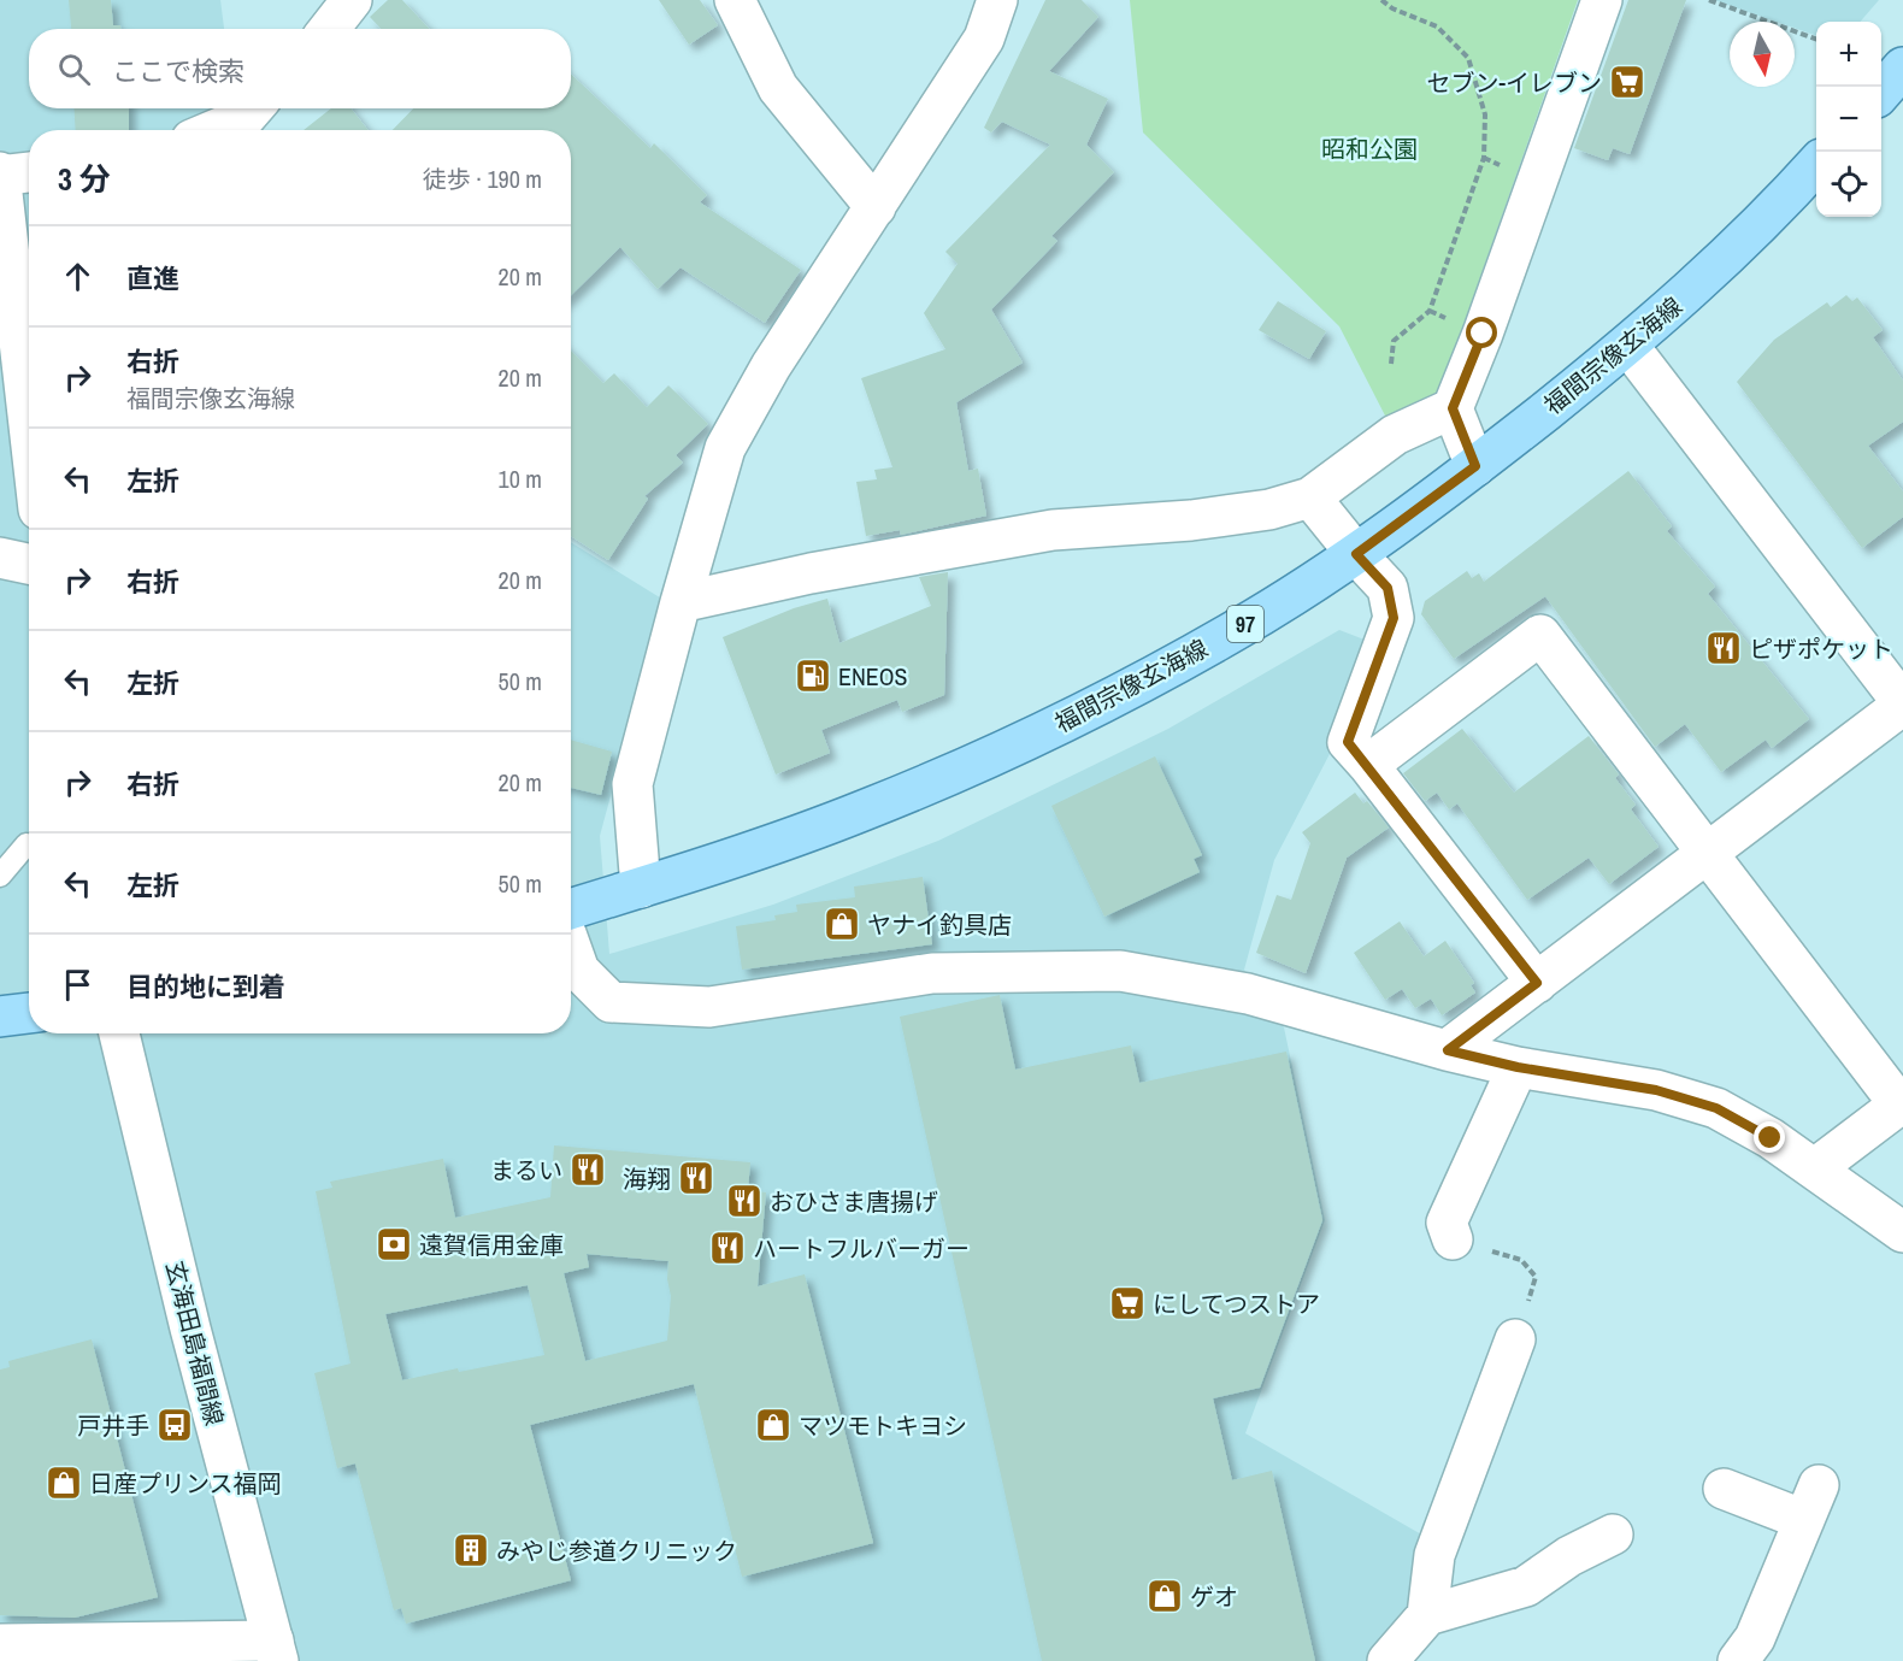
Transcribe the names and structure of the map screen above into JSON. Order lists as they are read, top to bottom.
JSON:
{
  "streets": {
    "main road": ["福間宗像玄海線", "97"],
    "street": ["玄海田島福間線"]
  },
  "parks": ["昭和公園"],
  "places": {
    "supermarket": ["セブン-イレブン", "にしてつストア"],
    "restaurant": [
      "ピザポケット",
      "まるい",
      "海翔",
      "おひさま唐揚げ",
      "ハートフルバーガー"
    ],
    "fuel station": ["ENEOS"],
    "shop": [
      "ヤナイ釣具店",
      "マツモトキヨシ",
      "日産プリンス福岡",
      "ゲオ"
    ],
    "bank": ["遠賀信用金庫"],
    "bus stop": ["戸井手"],
    "building": ["みやじ参道クリニック"]
  },
  "north": "bottom",
  "page": {
    "map_buttons": ["+", "−"],
    "search": "ここで検索",
    "heading": ["3 分", "徒歩 · 190 m"],
    "list": [
      ["直進", "20 m"],
      ["右折", "福間宗像玄海線", "20 m"],
      ["左折", "10 m"],
      ["右折", "20 m"],
      ["左折", "50 m"],
      ["右折", "20 m"],
      ["左折", "50 m"],
      "目的地に到着"
    ]
  }
}
